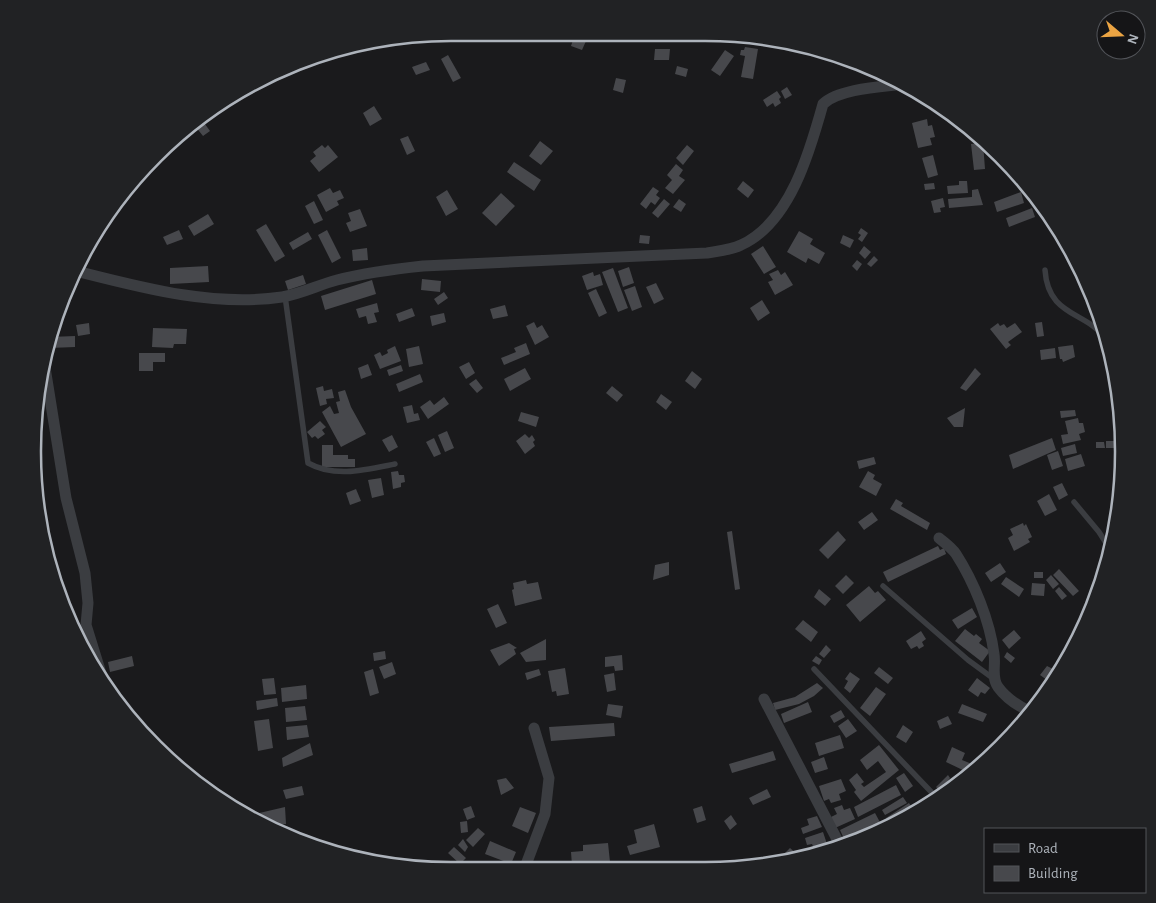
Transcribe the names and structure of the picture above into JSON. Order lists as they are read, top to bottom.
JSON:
{
  "legend": ["Road", "Building"],
  "north": "right"
}
